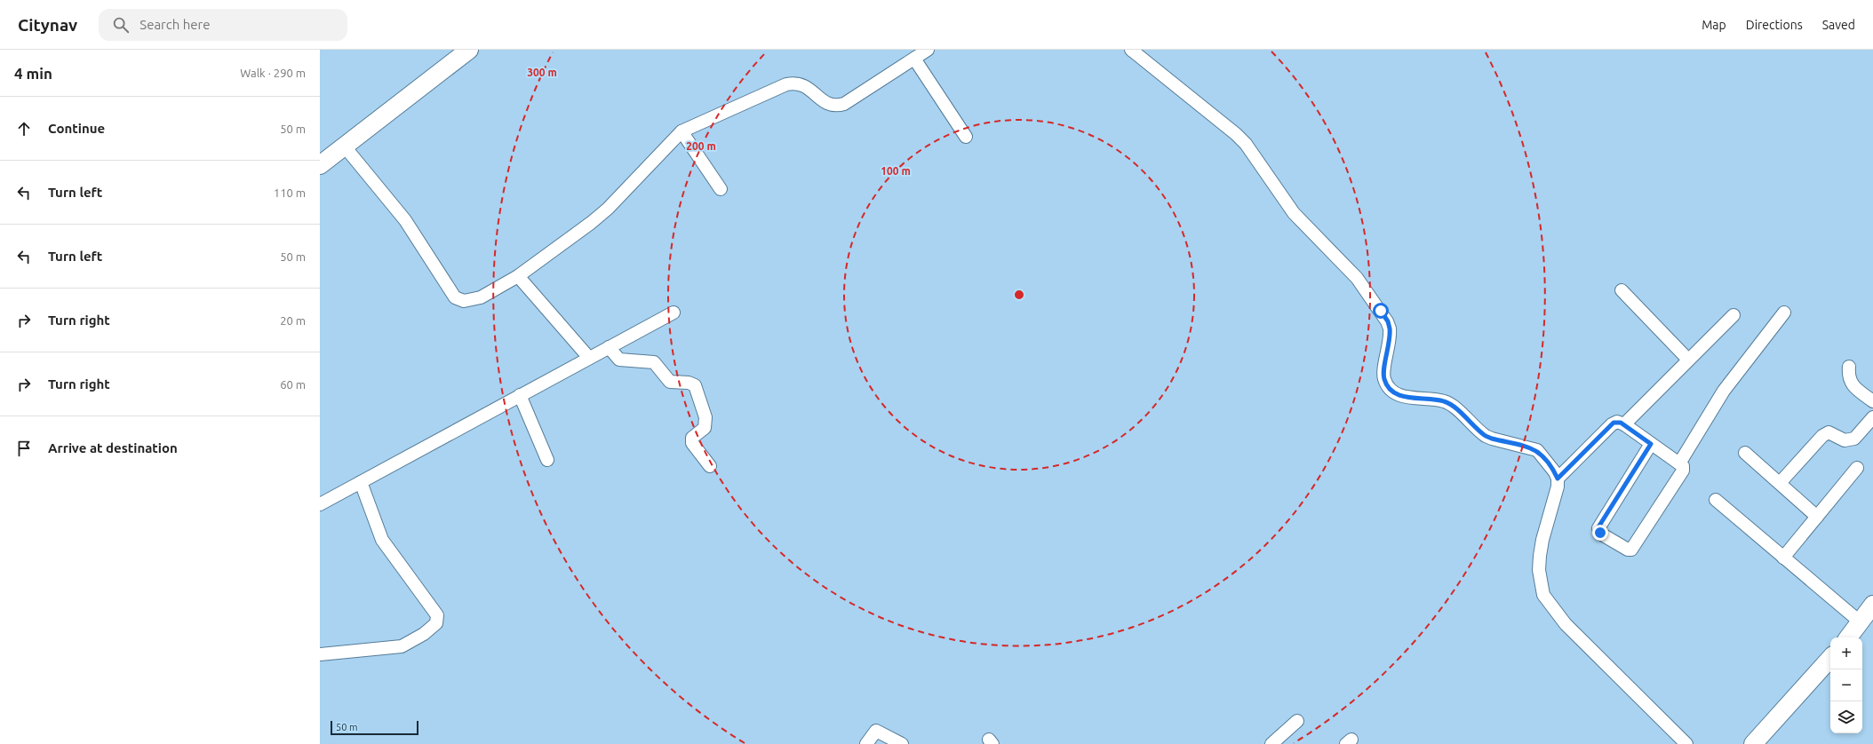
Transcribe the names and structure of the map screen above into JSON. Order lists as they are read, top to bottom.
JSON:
{
  "scale_bar": "50 m",
  "page": {
    "header": "Citynav",
    "search": "Search here",
    "nav": ["Map", "Directions", "Saved"],
    "heading": ["4 min", "Walk · 290 m"],
    "list": [
      ["Continue", "50 m"],
      ["Turn left", "110 m"],
      ["Turn left", "50 m"],
      ["Turn right", "20 m"],
      ["Turn right", "60 m"],
      "Arrive at destination"
    ],
    "map_buttons": ["+", "−"],
    "scale": "50 m"
  },
  "rings": ["300 m", "200 m", "100 m"]
}
